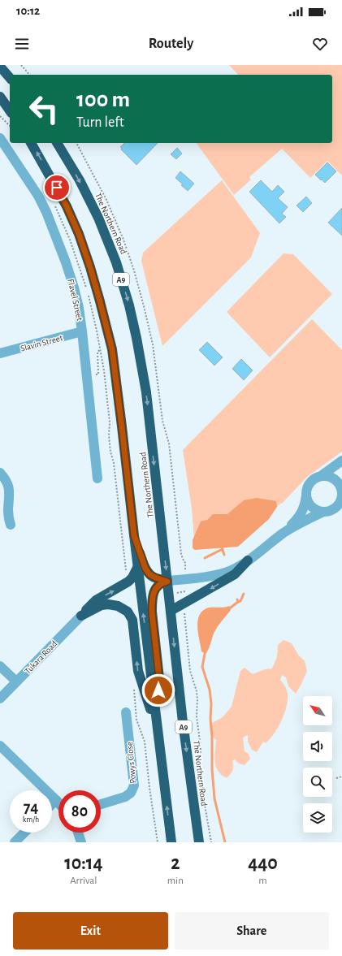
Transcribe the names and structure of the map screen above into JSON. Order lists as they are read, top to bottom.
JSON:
{
  "streets": {
    "highway": ["The Northern Road", "A9"],
    "street": [
      "Flavel Street",
      "Slavin Street",
      "Tukara Road",
      "Powys Close"
    ]
  },
  "crossings": [
    ["Flavel Street", "Slavin Street"]
  ],
  "north": "top left",
  "page": {
    "status": "10:12",
    "header": "Routely",
    "turn": ["100 m", "Turn left"],
    "speed": "74 km/h",
    "limit": "80",
    "eta": [
      "10:14",
      "Arrival",
      "2",
      "min",
      "440",
      "m"
    ],
    "buttons": ["Exit", "Share"]
  }
}
